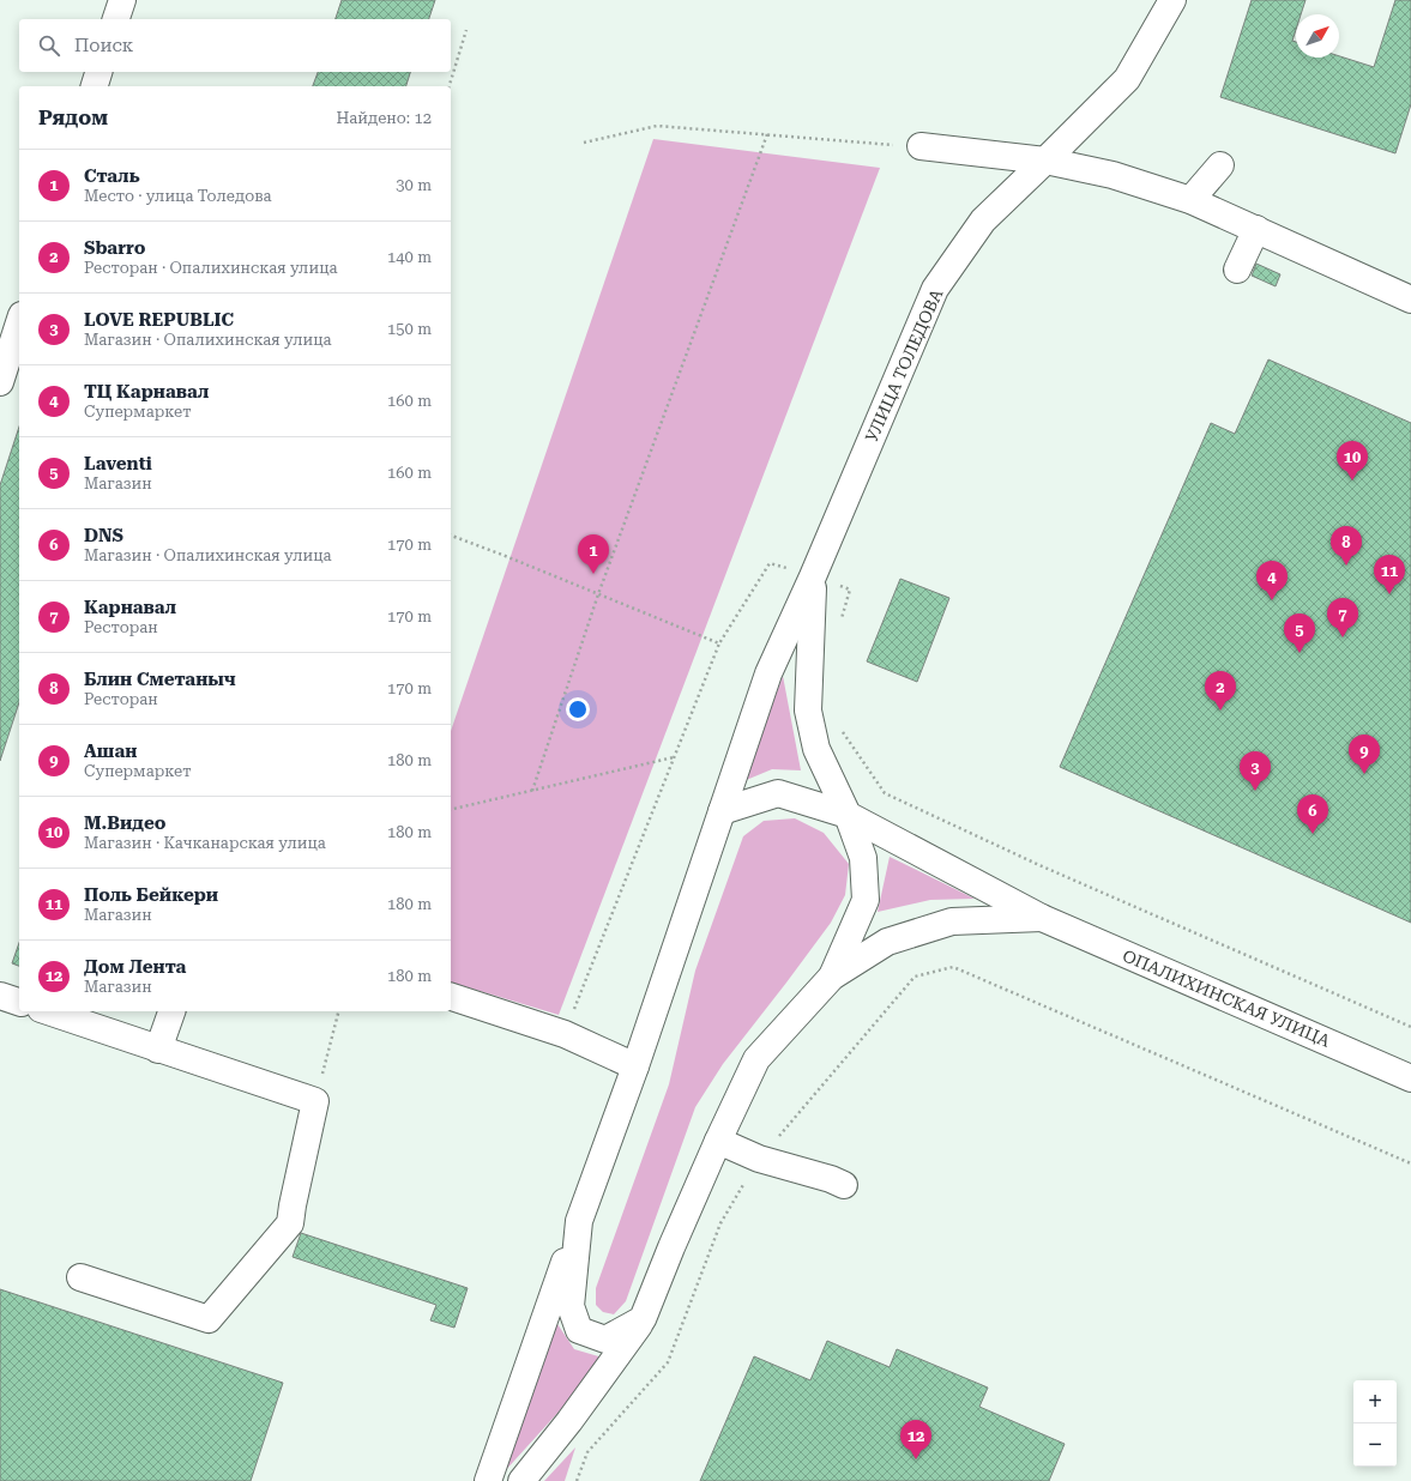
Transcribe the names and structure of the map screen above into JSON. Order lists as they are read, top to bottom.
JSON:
{
  "streets": {
    "street": ["УЛИЦА ТОЛЕДОВА", "ОПАЛИХИНСКАЯ УЛИЦА"]
  },
  "crossings": [
    ["УЛИЦА ТОЛЕДОВА", "ОПАЛИХИНСКАЯ УЛИЦА"]
  ],
  "north": "top right",
  "page": {
    "search": "Поиск",
    "heading": ["Рядом", "Найдено: 12"],
    "list": [
      {
        "mark": "1",
        "name": "Сталь",
        "note": "Место · улица Толедова",
        "value": "30 m"
      },
      {
        "mark": "2",
        "name": "Sbarro",
        "note": "Ресторан · Опалихинская улица",
        "value": "140 m"
      },
      {
        "mark": "3",
        "name": "LOVE REPUBLIC",
        "note": "Магазин · Опалихинская улица",
        "value": "150 m"
      },
      {
        "mark": "4",
        "name": "ТЦ Карнавал",
        "note": "Супермаркет",
        "value": "160 m"
      },
      {
        "mark": "5",
        "name": "Laventi",
        "note": "Магазин",
        "value": "160 m"
      },
      {
        "mark": "6",
        "name": "DNS",
        "note": "Магазин · Опалихинская улица",
        "value": "170 m"
      },
      {
        "mark": "7",
        "name": "Карнавал",
        "note": "Ресторан",
        "value": "170 m"
      },
      {
        "mark": "8",
        "name": "Блин Сметаныч",
        "note": "Ресторан",
        "value": "170 m"
      },
      {
        "mark": "9",
        "name": "Ашан",
        "note": "Супермаркет",
        "value": "180 m"
      },
      {
        "mark": "10",
        "name": "М.Видео",
        "note": "Магазин · Качканарская улица",
        "value": "180 m"
      },
      {
        "mark": "11",
        "name": "Поль Бейкери",
        "note": "Магазин",
        "value": "180 m"
      },
      {
        "mark": "12",
        "name": "Дом Лента",
        "note": "Магазин",
        "value": "180 m"
      }
    ],
    "pins": [
      "10",
      "8",
      "1",
      "11",
      "4",
      "7",
      "5",
      "2",
      "9",
      "3",
      "6",
      "12"
    ],
    "map_buttons": ["+", "−"]
  }
}
